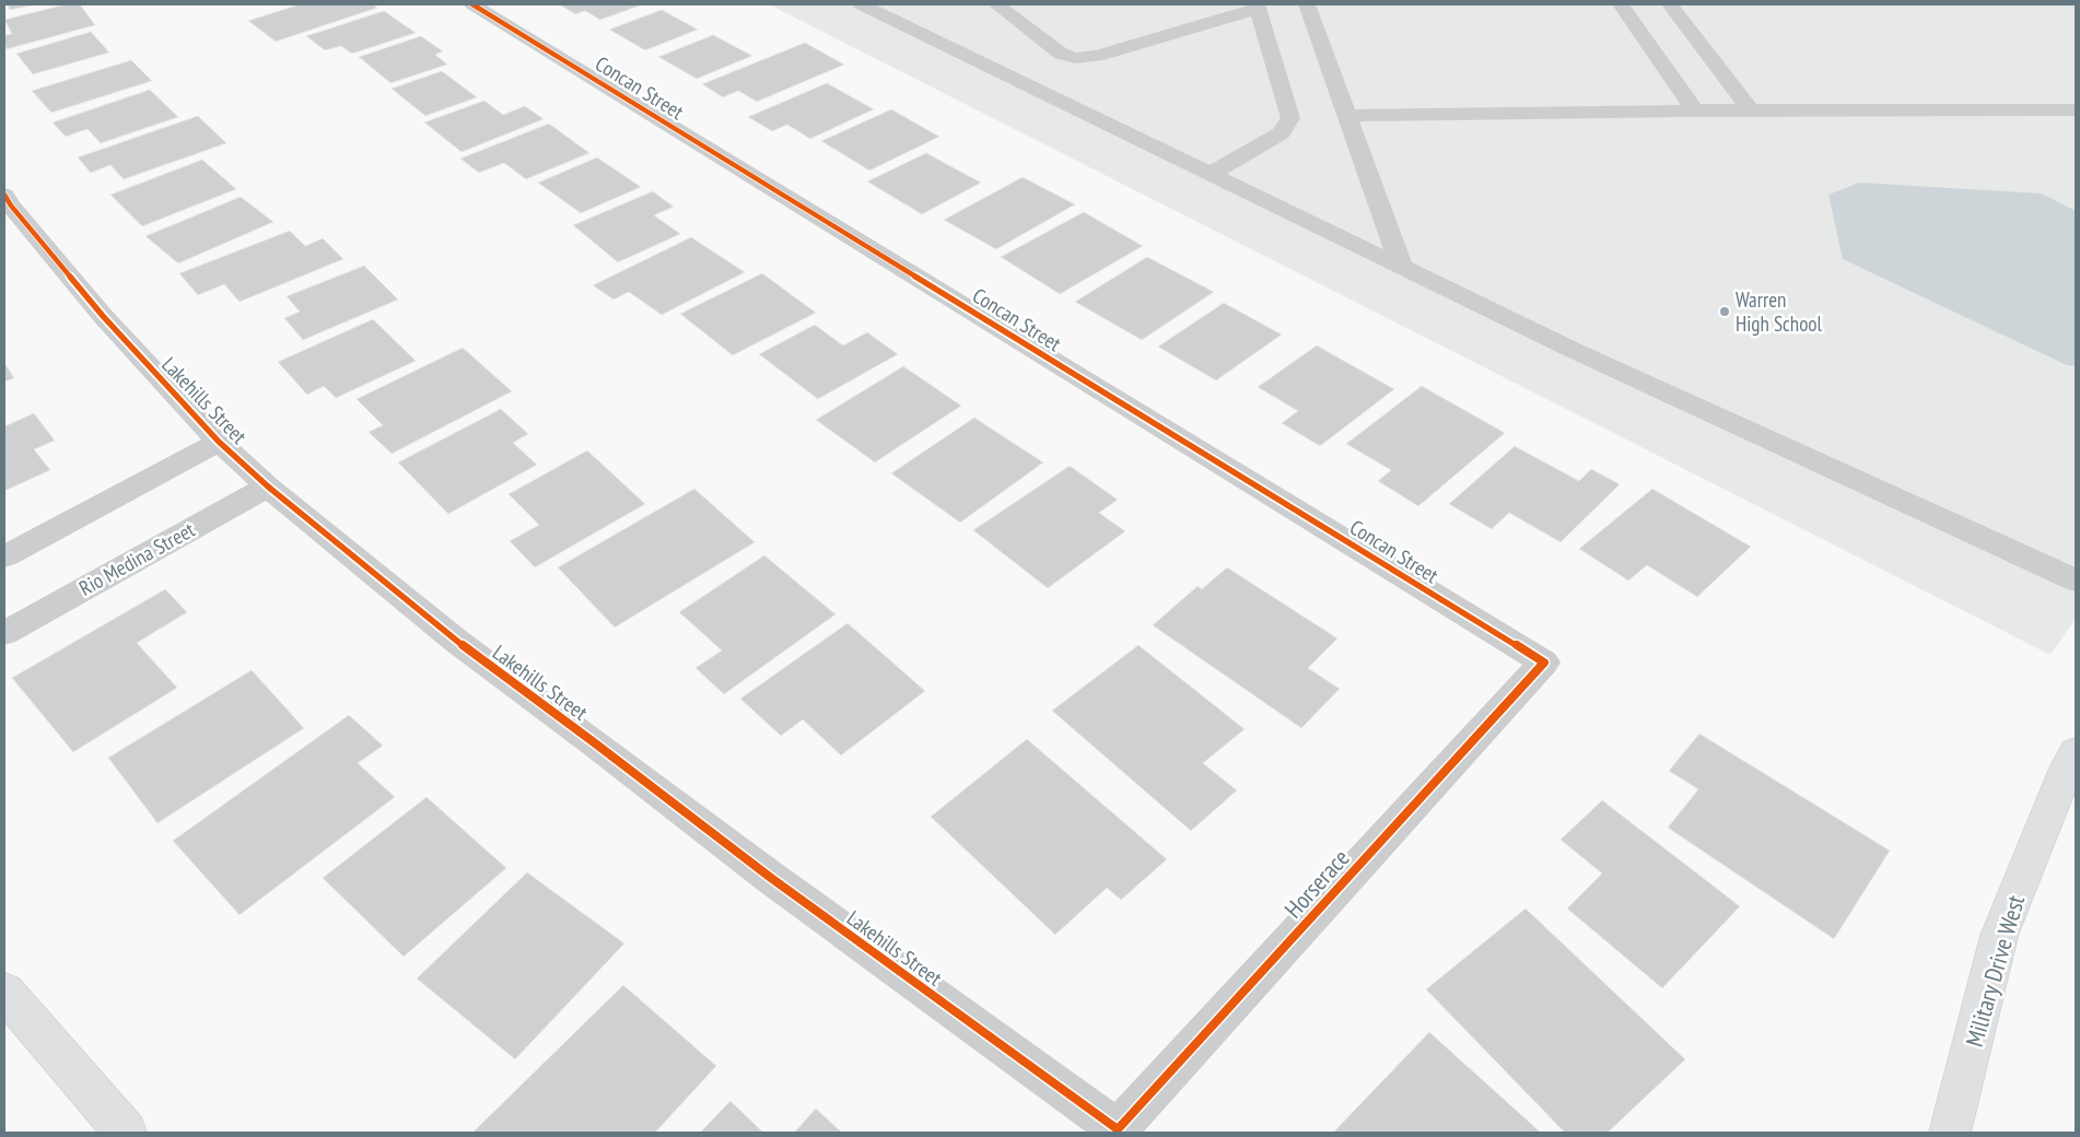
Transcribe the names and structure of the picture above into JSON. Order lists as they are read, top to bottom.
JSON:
{
  "streets": {
    "main road": ["Military Drive West"],
    "street": [
      "Concan Street",
      "Lakehills Street",
      "Rio Medina Street",
      "Horserace"
    ]
  },
  "crossings": [
    ["Concan Street", "Horserace"],
    ["Lakehills Street", "Rio Medina Street"],
    ["Lakehills Street", "Horserace"]
  ],
  "places": ["Warren High School"]
}
